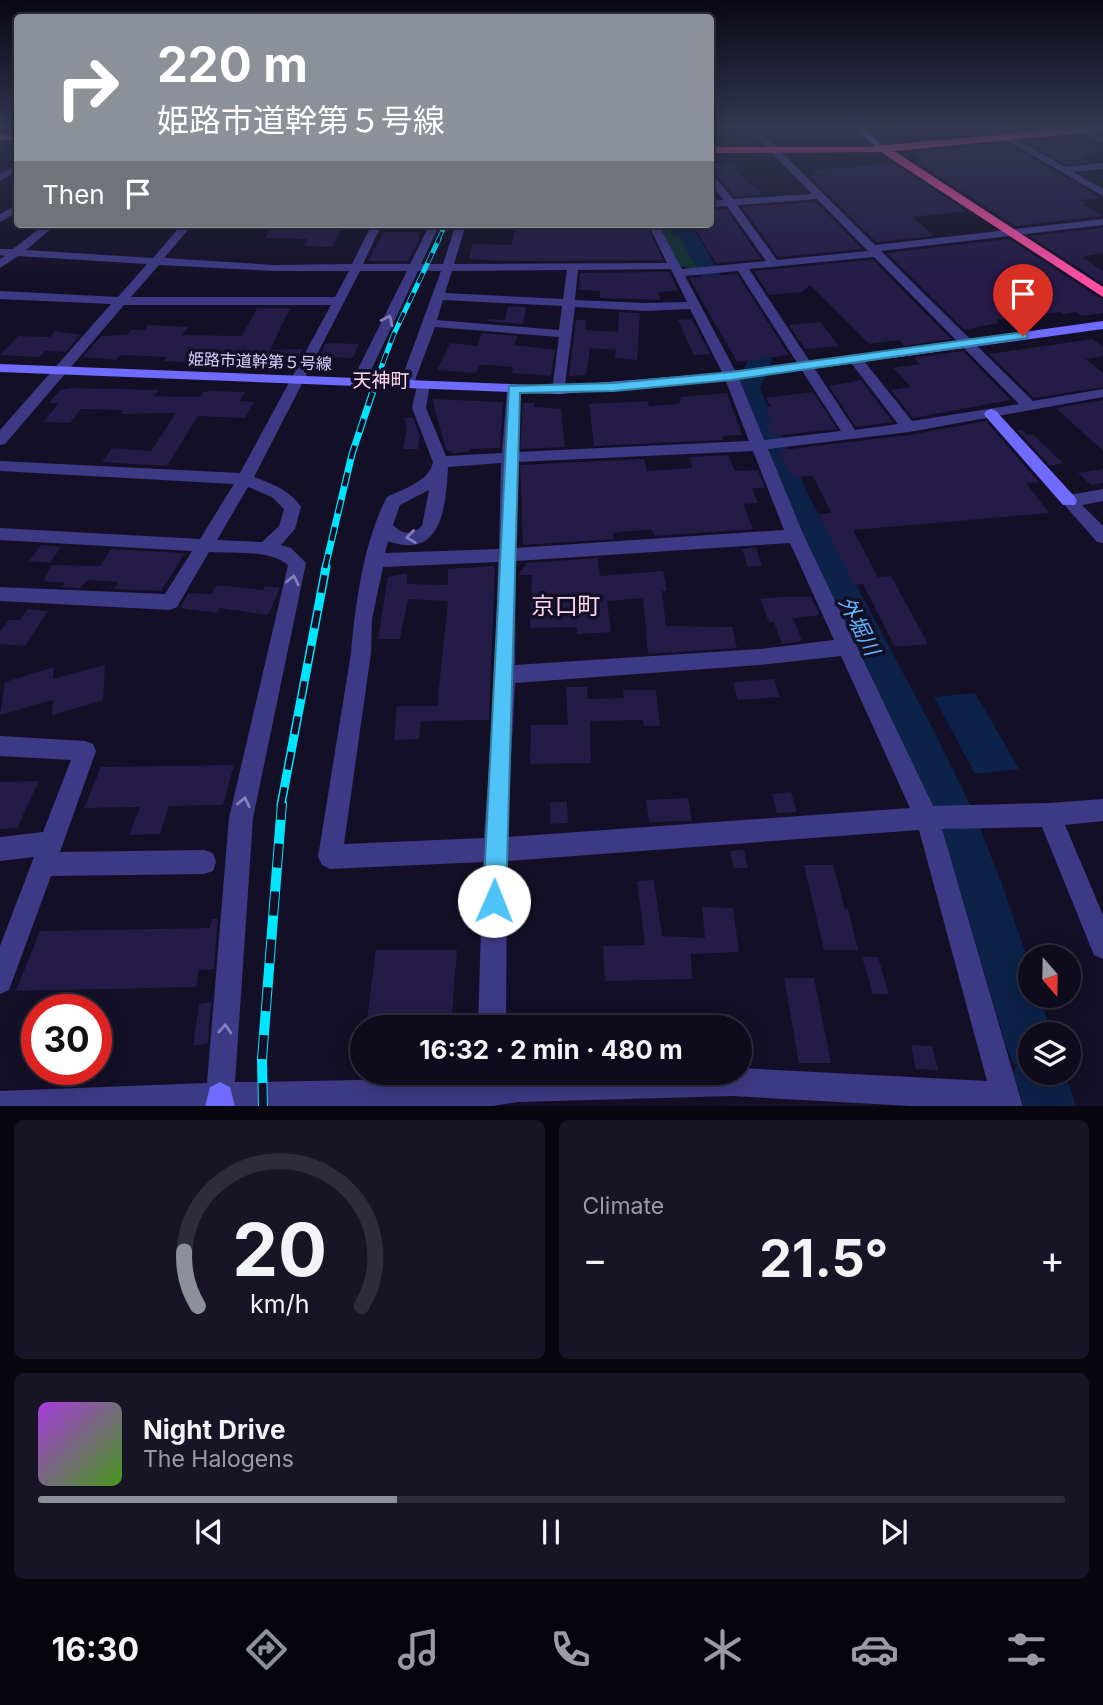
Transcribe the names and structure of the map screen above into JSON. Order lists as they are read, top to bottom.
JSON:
{
  "streets": {
    "street": ["姫路市道幹第５号線"]
  },
  "districts": ["天神町", "京口町"],
  "water": ["外堀川"],
  "north": "bottom",
  "page": {
    "turn": ["220 m", "姫路市道幹第５号線"],
    "then": "Then",
    "limit": "30",
    "trip": "16:32 · 2 min · 480 m",
    "tile": "Climate",
    "heat": ["−", "21.5°", "+"],
    "song": ["Night Drive", "The Halogens"],
    "tabs": "16:30",
    "gauge": ["20", "km/h"]
  }
}
